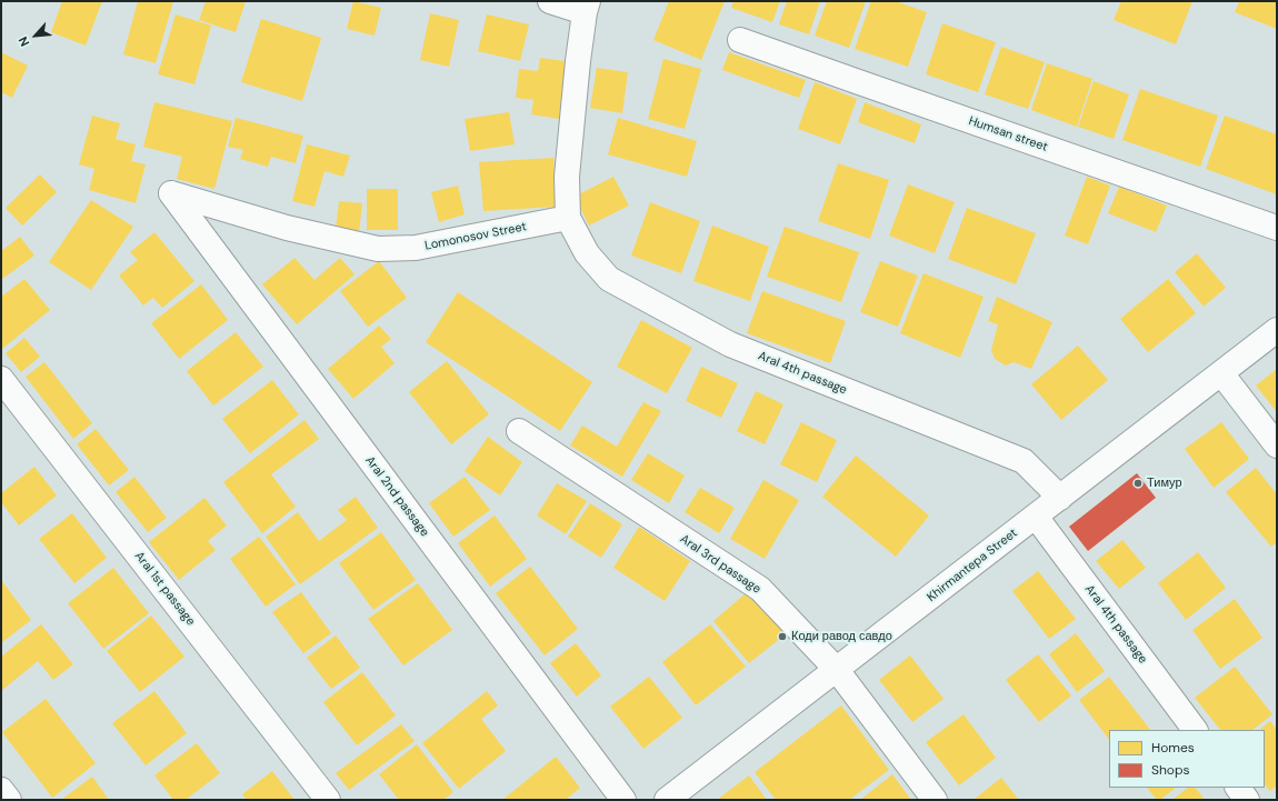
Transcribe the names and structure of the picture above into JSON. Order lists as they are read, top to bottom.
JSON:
{
  "streets": {
    "street": [
      "Humsan street",
      "Lomonosov Street",
      "Aral 4th passage",
      "Aral 2nd passage",
      "Aral 3rd passage",
      "Khirmаntepa Street",
      "Aral 1st passage"
    ]
  },
  "crossings": [
    ["Lomonosov Street", "Aral 4th passage"],
    ["Lomonosov Street", "Aral 2nd passage"],
    ["Aral 4th passage", "Khirmаntepa Street"],
    ["Aral 3rd passage", "Khirmаntepa Street"]
  ],
  "places": ["Тимур", "Коди равод савдо"],
  "legend": ["Homes", "Shops"],
  "north": "bottom left"
}
